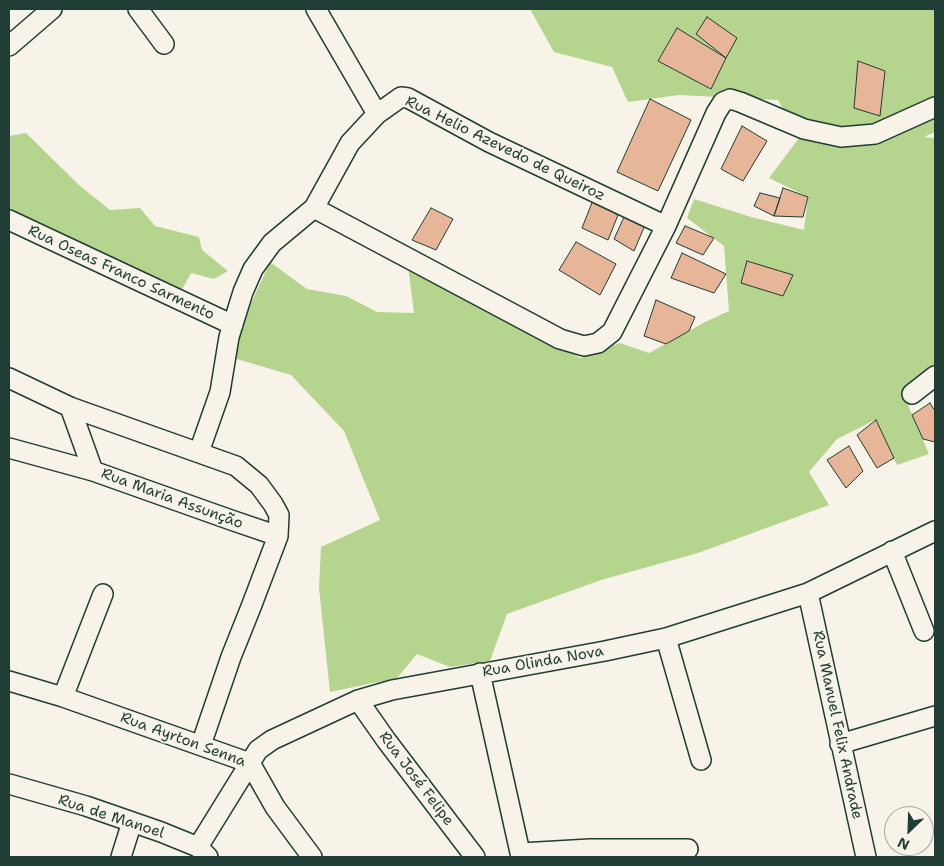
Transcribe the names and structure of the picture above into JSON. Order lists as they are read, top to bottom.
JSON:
{
  "streets": {
    "street": [
      "Rua Helio Azevedo de Queiroz",
      "Rua Oseas Franco Sarmento",
      "Rua Maria Assunção",
      "Rua Olinda Nova",
      "Rua Manuel Felix Andrade",
      "Rua Ayrton Senna",
      "Rua José Felipe",
      "Rua de Manoel"
    ]
  },
  "crossings": [
    ["Rua Helio Azevedo de Queiroz", "Rua Oseas Franco Sarmento"],
    ["Rua Olinda Nova", "Rua Manuel Felix Andrade"],
    ["Rua Olinda Nova", "Rua Ayrton Senna"],
    ["Rua Olinda Nova", "Rua José Felipe"],
    ["Rua Olinda Nova", "Rua de Manoel"]
  ],
  "north": "bottom left"
}
